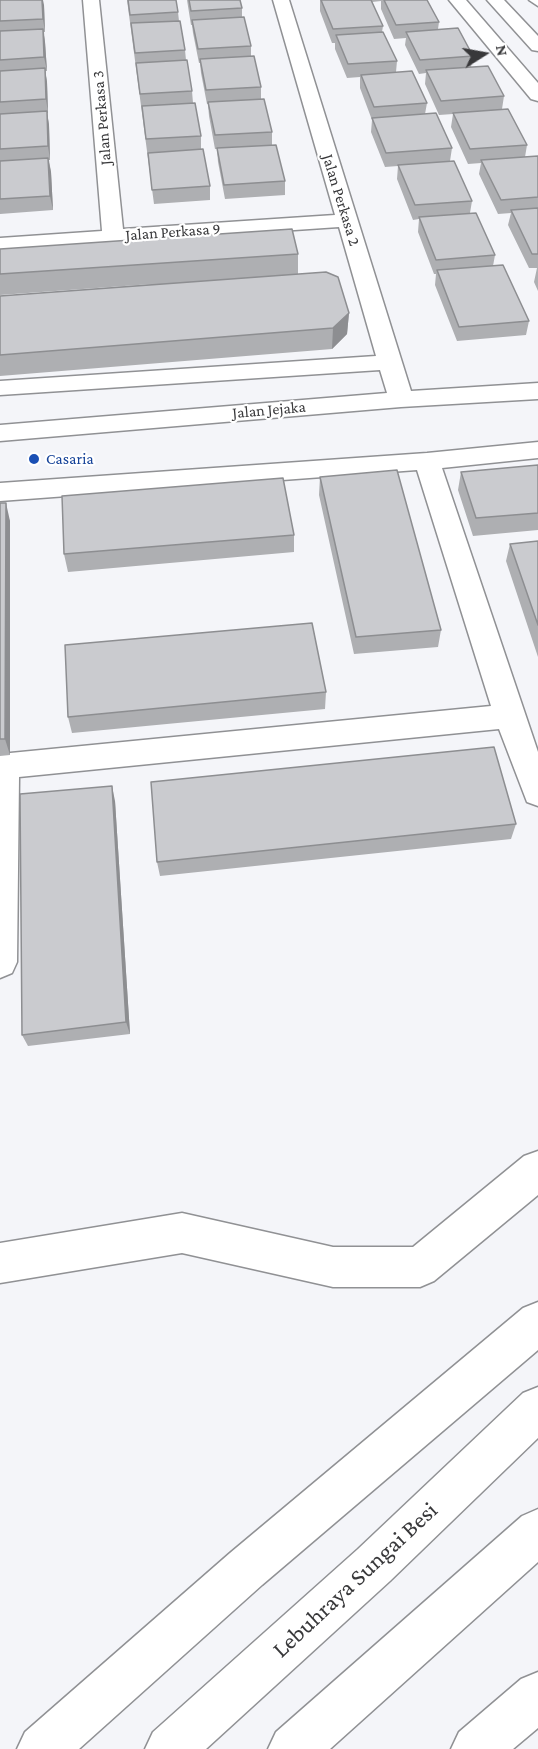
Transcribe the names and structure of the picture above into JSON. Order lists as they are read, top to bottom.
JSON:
{
  "streets": {
    "main road": [
      "Jalan Perkasa 3",
      "Jalan Perkasa 2",
      "Jalan Perkasa 9",
      "Jalan Jejaka",
      "Lebuhraya Sungai Besi"
    ]
  },
  "crossings": [
    ["Jalan Perkasa 3", "Jalan Perkasa 9"],
    ["Jalan Perkasa 2", "Jalan Perkasa 9"],
    ["Jalan Perkasa 2", "Jalan Jejaka"]
  ],
  "places": ["Casaria"],
  "north": "right"
}
